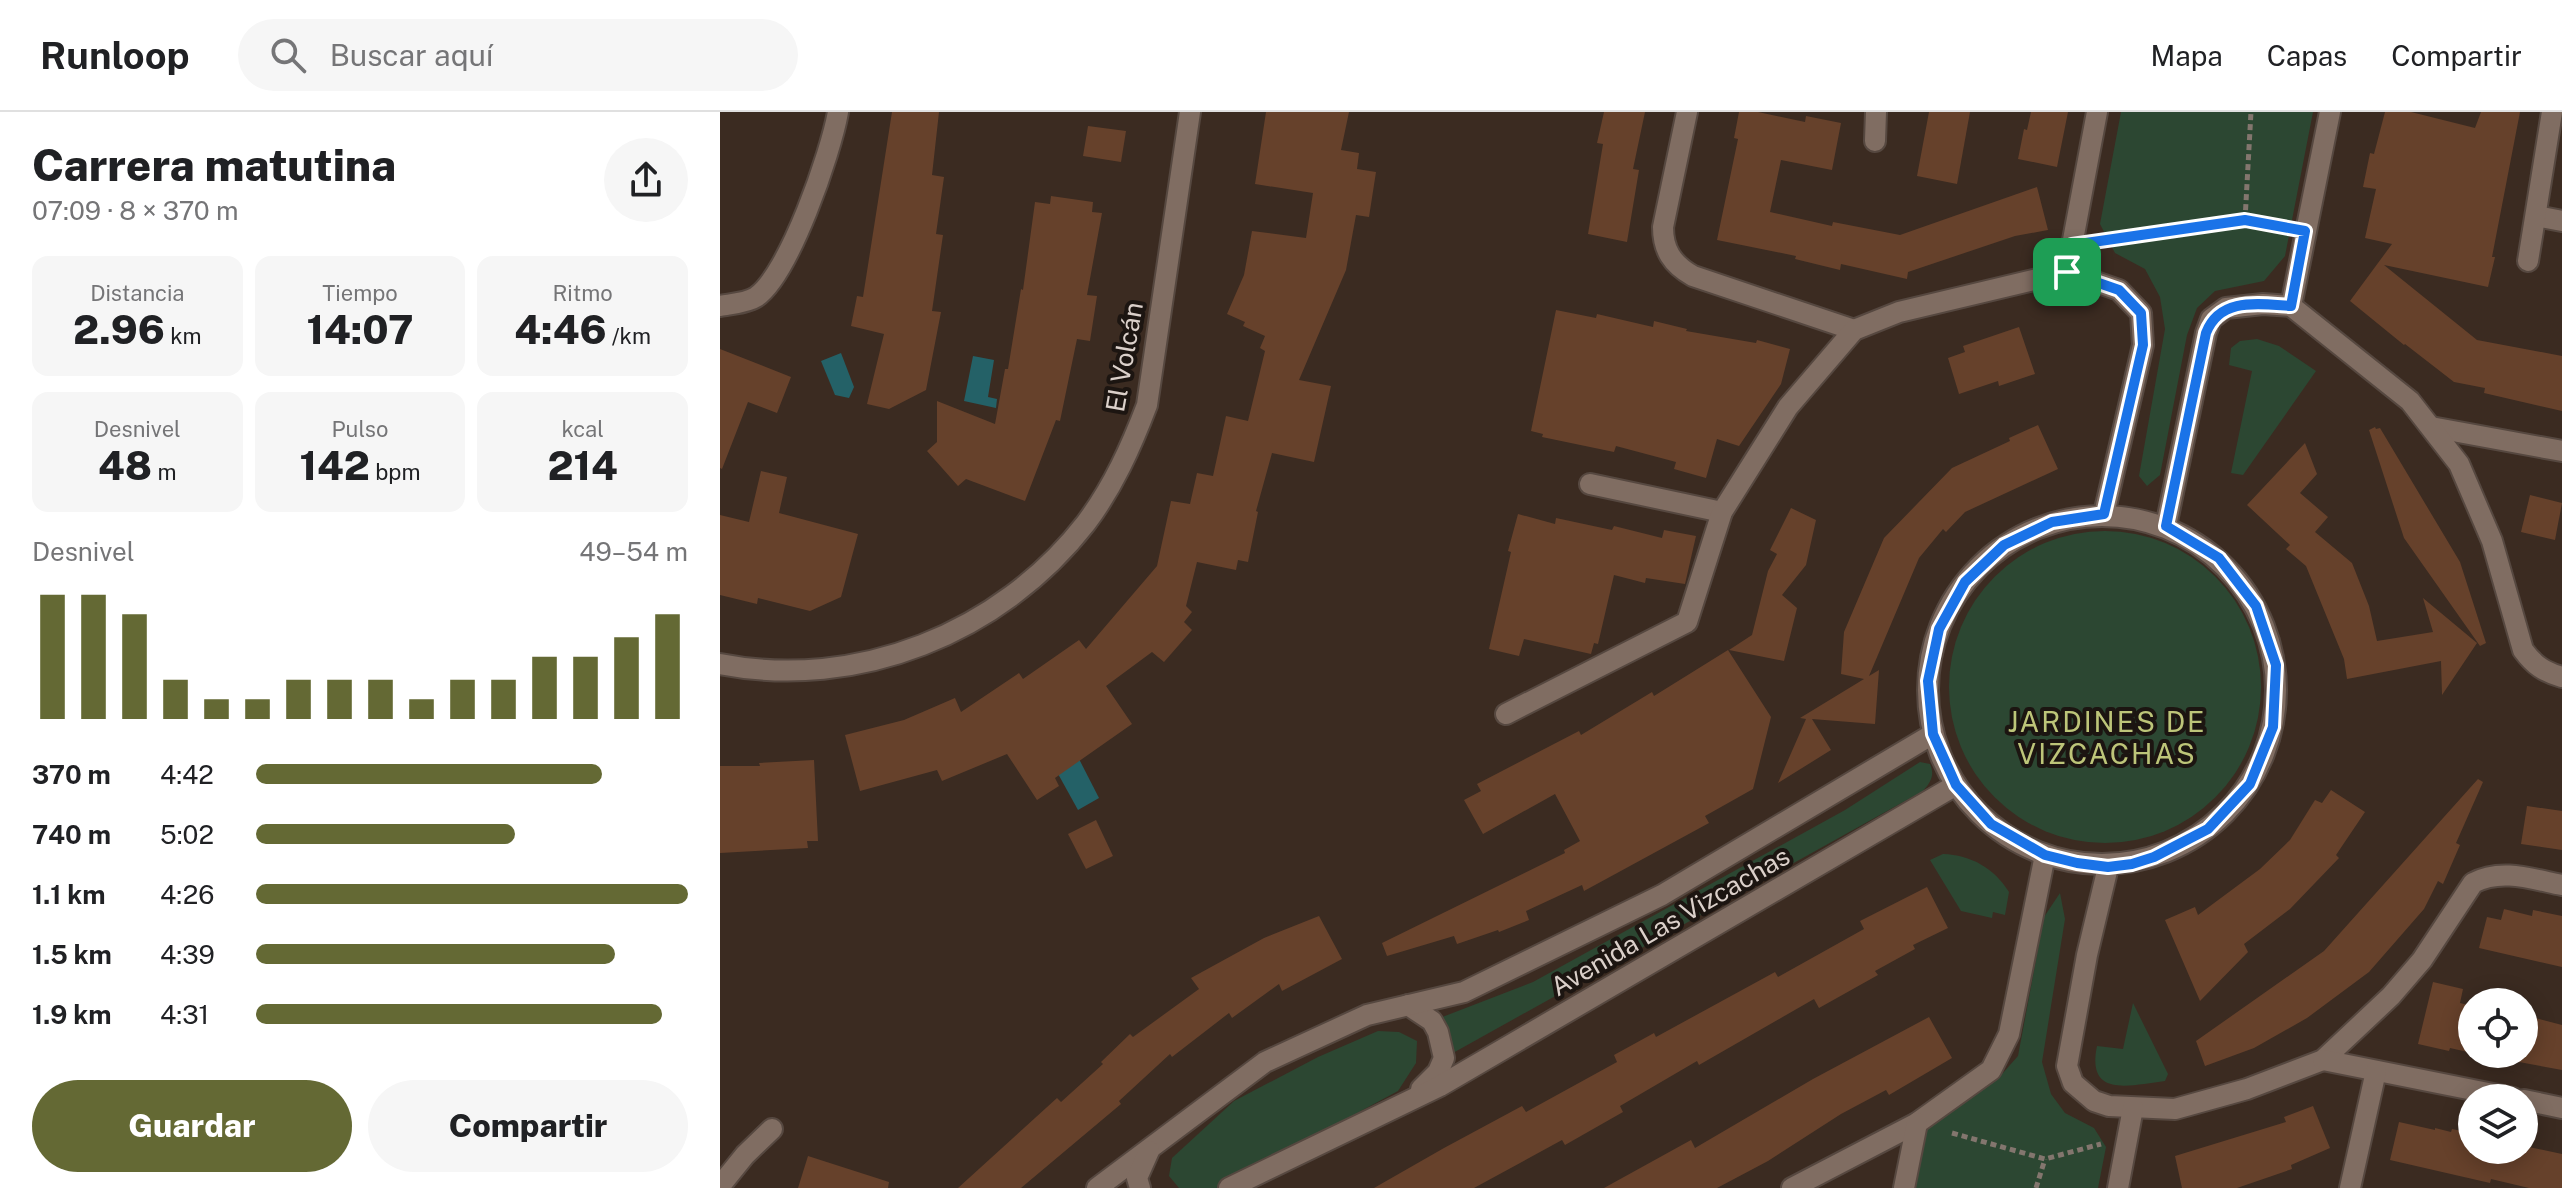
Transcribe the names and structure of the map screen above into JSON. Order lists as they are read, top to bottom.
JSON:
{
  "streets": {
    "street": ["El Volcán", "Avenida Las Vizcachas"]
  },
  "districts": ["JARDINES DE VIZCACHAS"],
  "page": {
    "header": "Runloop",
    "search": "Buscar aquí",
    "nav": ["Mapa", "Capas", "Compartir"],
    "heading": ["Carrera matutina", "07:09 · 8 × 370 m"],
    "stats": [
      ["Distancia", "2.96 km"],
      ["Tiempo", "14:07"],
      ["Ritmo", "4:46 /km"],
      ["Desnivel", "48 m"],
      ["Pulso", "142 bpm"],
      ["kcal", "214"]
    ],
    "chart": ["Desnivel", "49–54 m"],
    "list": [
      {
        "name": "370 m",
        "note": "4:42"
      },
      {
        "name": "740 m",
        "note": "5:02"
      },
      {
        "name": "1.1 km",
        "note": "4:26"
      },
      {
        "name": "1.5 km",
        "note": "4:39"
      },
      {
        "name": "1.9 km",
        "note": "4:31"
      }
    ],
    "buttons": ["Guardar", "Compartir"]
  }
}
